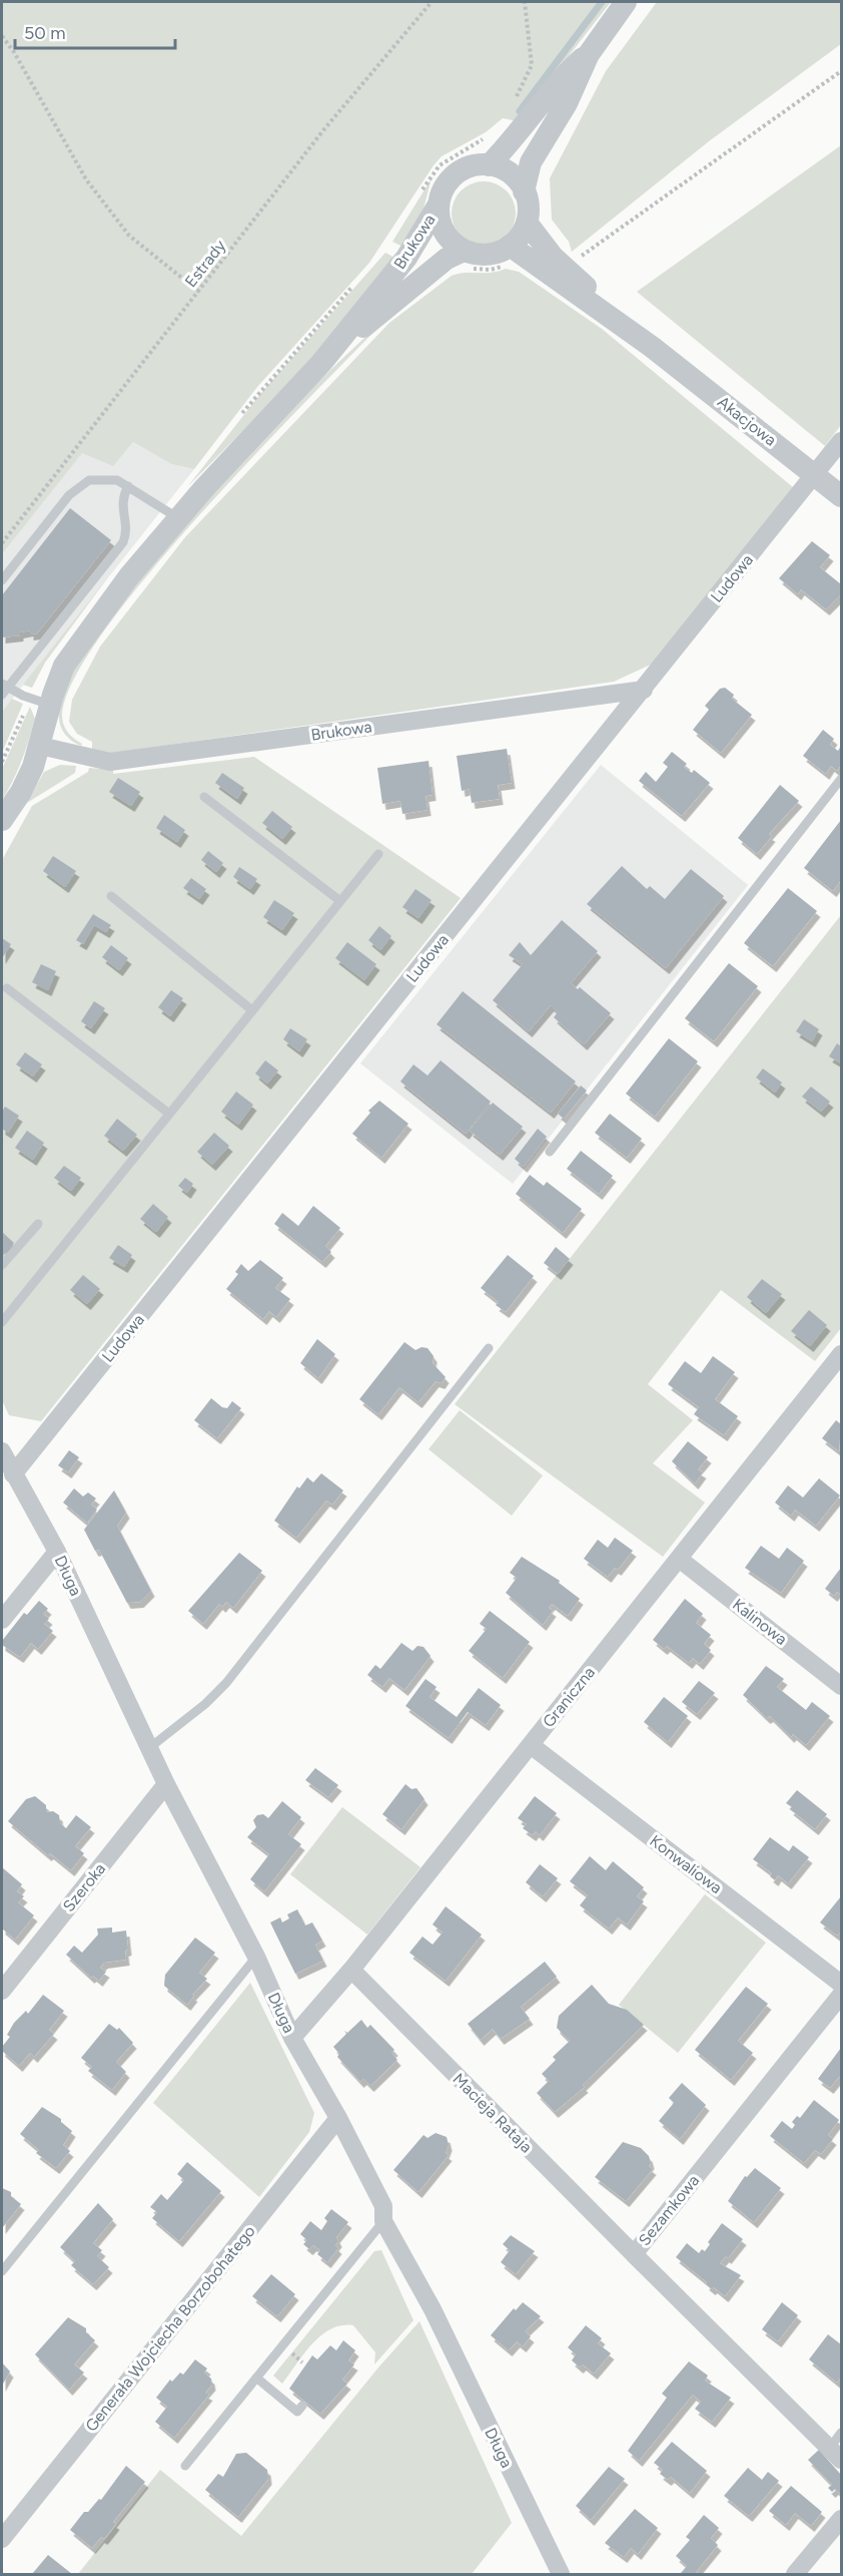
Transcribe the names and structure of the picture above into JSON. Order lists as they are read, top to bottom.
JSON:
{
  "streets": {
    "street": [
      "Brukowa",
      "Akacjowa",
      "Ludowa",
      "Długa",
      "Kalinowa",
      "Graniczna",
      "Konwaliowa",
      "Szeroka",
      "Macieja Rataja",
      "Sezamkowa",
      "Generała Wojciecha Borzobohatego"
    ],
    "path": ["Estrady"]
  },
  "crossings": [
    ["Brukowa", "Akacjowa"],
    ["Brukowa", "Ludowa"],
    ["Akacjowa", "Ludowa"],
    ["Ludowa", "Długa"],
    ["Długa", "Graniczna"],
    ["Długa", "Szeroka"],
    ["Długa", "Generała Wojciecha Borzobohatego"],
    ["Kalinowa", "Graniczna"],
    ["Graniczna", "Konwaliowa"],
    ["Graniczna", "Macieja Rataja"],
    ["Macieja Rataja", "Sezamkowa"]
  ],
  "scale_bar": "50 m"
}
